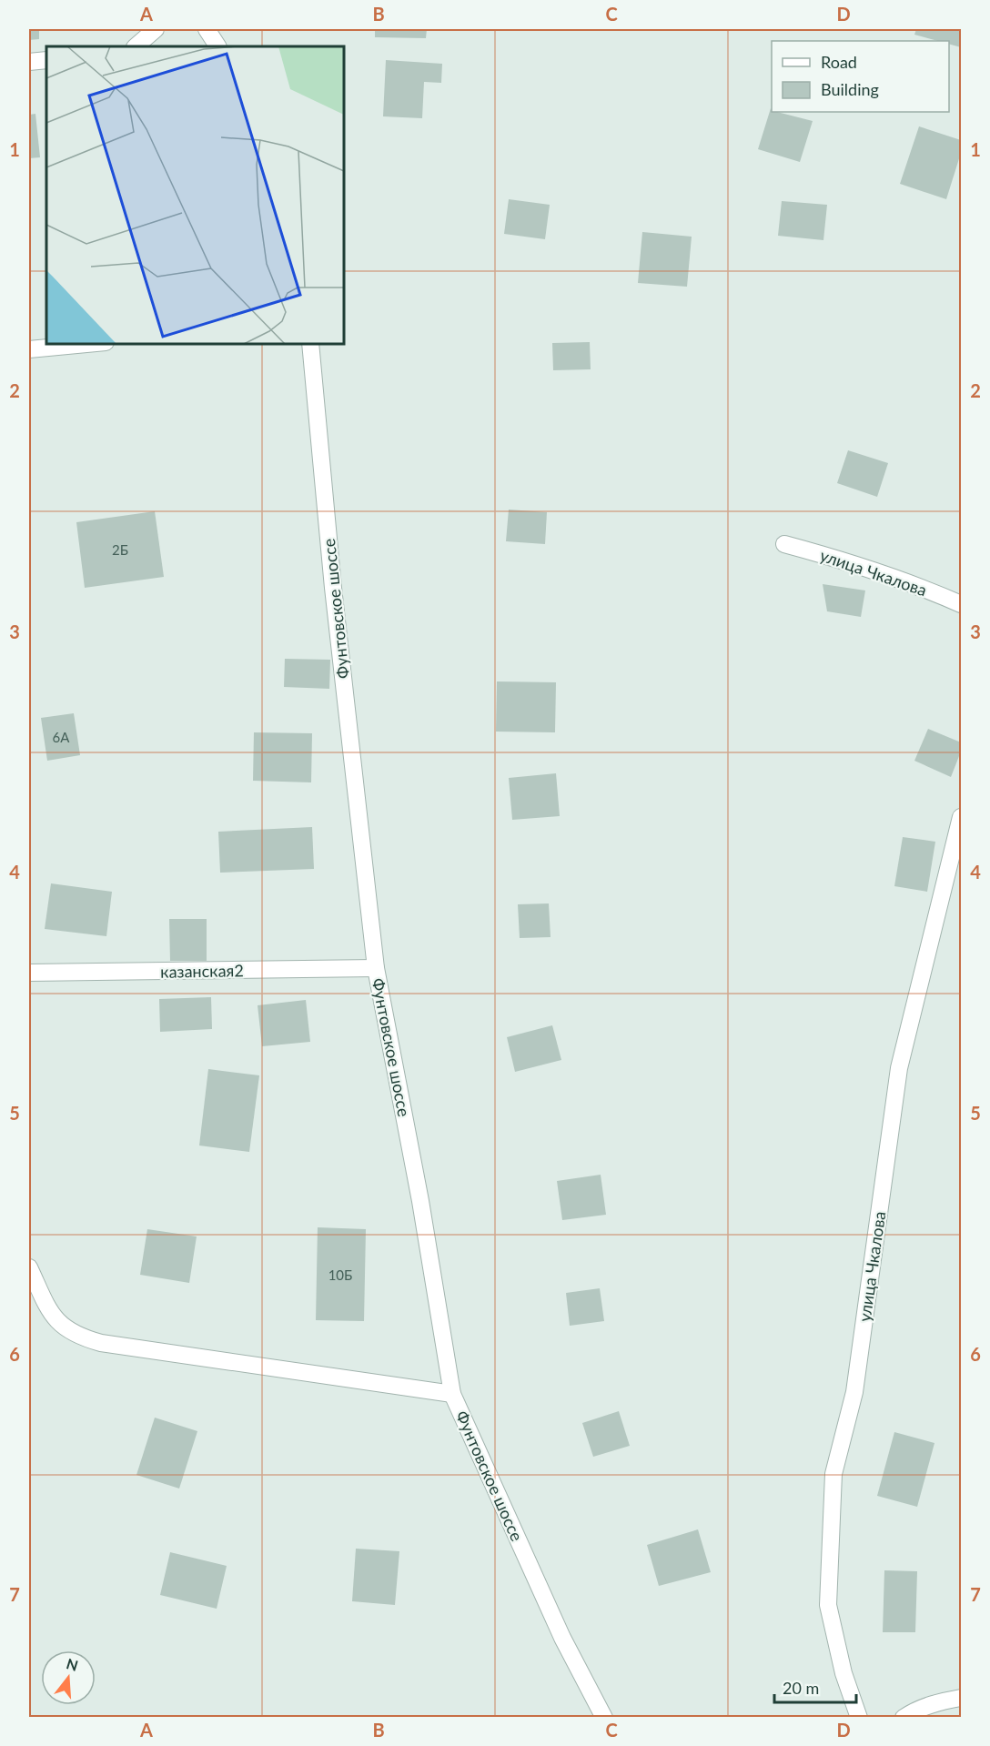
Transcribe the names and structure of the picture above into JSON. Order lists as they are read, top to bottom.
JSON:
{
  "streets": {
    "street": ["улица Чкалова", "Фунтовское шоссе", "казанская2"]
  },
  "crossings": [
    ["Фунтовское шоссе", "казанская2"]
  ],
  "house_numbers": ["2Б", "6А", "10Б"],
  "legend": ["Road", "Building"],
  "scale_bar": "20 m",
  "north": "top",
  "grid": {
    "columns": [
      "A",
      "B",
      "C",
      "D"
    ],
    "rows": [
      "1",
      "2",
      "3",
      "4",
      "5",
      "6",
      "7"
    ]
  }
}
